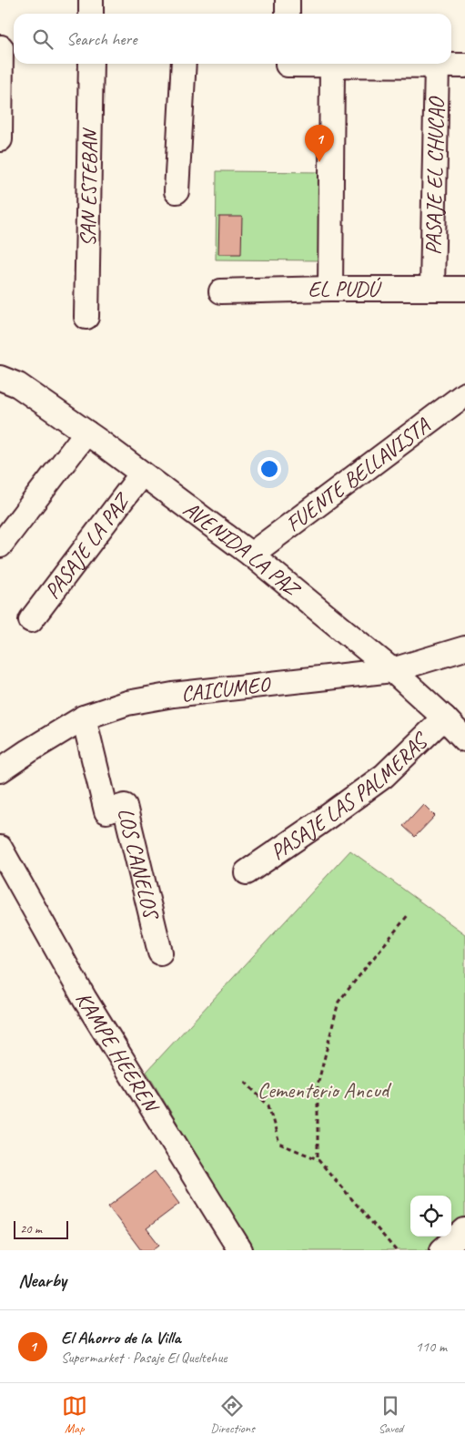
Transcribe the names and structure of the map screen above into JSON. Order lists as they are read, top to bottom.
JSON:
{
  "streets": {
    "street": [
      "PASAJE EL CHUCAO",
      "SAN ESTEBAN",
      "EL PUDÚ",
      "FUENTE BELLAVISTA",
      "PASAJE LA PAZ",
      "AVENIDA LA PAZ",
      "CAICUMEO",
      "PASAJE LAS PALMERAS",
      "LOS CANELOS",
      "KAMPE HEEREN"
    ]
  },
  "crossings": [
    ["PASAJE EL CHUCAO", "EL PUDÚ"],
    ["FUENTE BELLAVISTA", "AVENIDA LA PAZ"],
    ["PASAJE LA PAZ", "AVENIDA LA PAZ"],
    ["AVENIDA LA PAZ", "CAICUMEO"],
    ["AVENIDA LA PAZ", "PASAJE LAS PALMERAS"],
    ["CAICUMEO", "LOS CANELOS"]
  ],
  "parks": ["Cementerio Ancud"],
  "scale_bar": "20 m",
  "page": {
    "search": "Search here",
    "pins": "1",
    "scale": "20 m",
    "heading": "Nearby",
    "list": [
      {
        "mark": "1",
        "name": "El Ahorro de la Villa",
        "note": "Supermarket · Pasaje El Queltehue",
        "value": "110 m"
      }
    ],
    "nav": ["Map", "Directions", "Saved"]
  }
}
